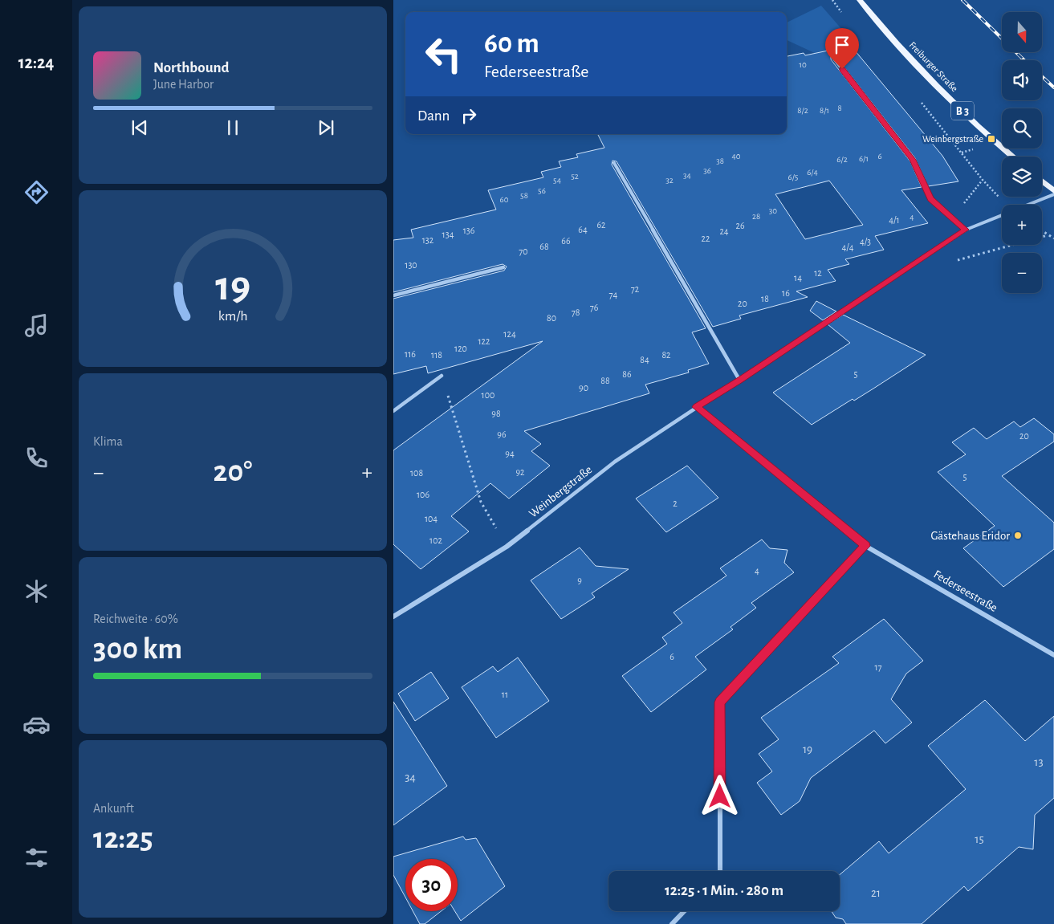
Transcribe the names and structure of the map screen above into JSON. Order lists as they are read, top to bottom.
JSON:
{
  "streets": {
    "main road": ["Freiburger Straße", "B 3"],
    "street": ["Weinbergstraße", "Federseestraße"]
  },
  "crossings": [
    ["Weinbergstraße", "Federseestraße"]
  ],
  "places": {
    "transit": ["Weinbergstraße"],
    "other": ["Gästehaus Eridor"]
  },
  "house_numbers": [
    "10",
    "8",
    "8/2",
    "8/1",
    "40",
    "6",
    "6/1",
    "6/2",
    "38",
    "36",
    "6/4",
    "34",
    "52",
    "6/5",
    "54",
    "32",
    "56",
    "58",
    "60",
    "30",
    "28",
    "4",
    "4/1",
    "62",
    "26",
    "64",
    "136",
    "24",
    "134",
    "22",
    "132",
    "66",
    "4/3",
    "68",
    "4/4",
    "70",
    "130",
    "12",
    "14",
    "72",
    "16",
    "74",
    "18",
    "20",
    "76",
    "78",
    "80",
    "124",
    "122",
    "120",
    "116",
    "118",
    "82",
    "84",
    "86",
    "5",
    "88",
    "90",
    "100",
    "98",
    "96",
    "20",
    "94",
    "92",
    "108",
    "5",
    "106",
    "2",
    "104",
    "102",
    "4",
    "9",
    "6",
    "17",
    "11",
    "19",
    "13",
    "34",
    "15",
    "21"
  ],
  "north": "bottom",
  "page": {
    "tabs": "12:24",
    "map_buttons": ["+", "−"],
    "turn": ["60 m", "Federseestraße"],
    "song": ["Northbound", "June Harbor"],
    "then": "Dann",
    "tile": [
      "Klima",
      ["Reichweite · 60%", "300 km"],
      ["Ankunft", "12:25"]
    ],
    "heat": ["−", "20°", "+"],
    "limit": "30",
    "trip": "12:25 · 1 Min. · 280 m",
    "gauge": ["19", "km/h"]
  }
}
